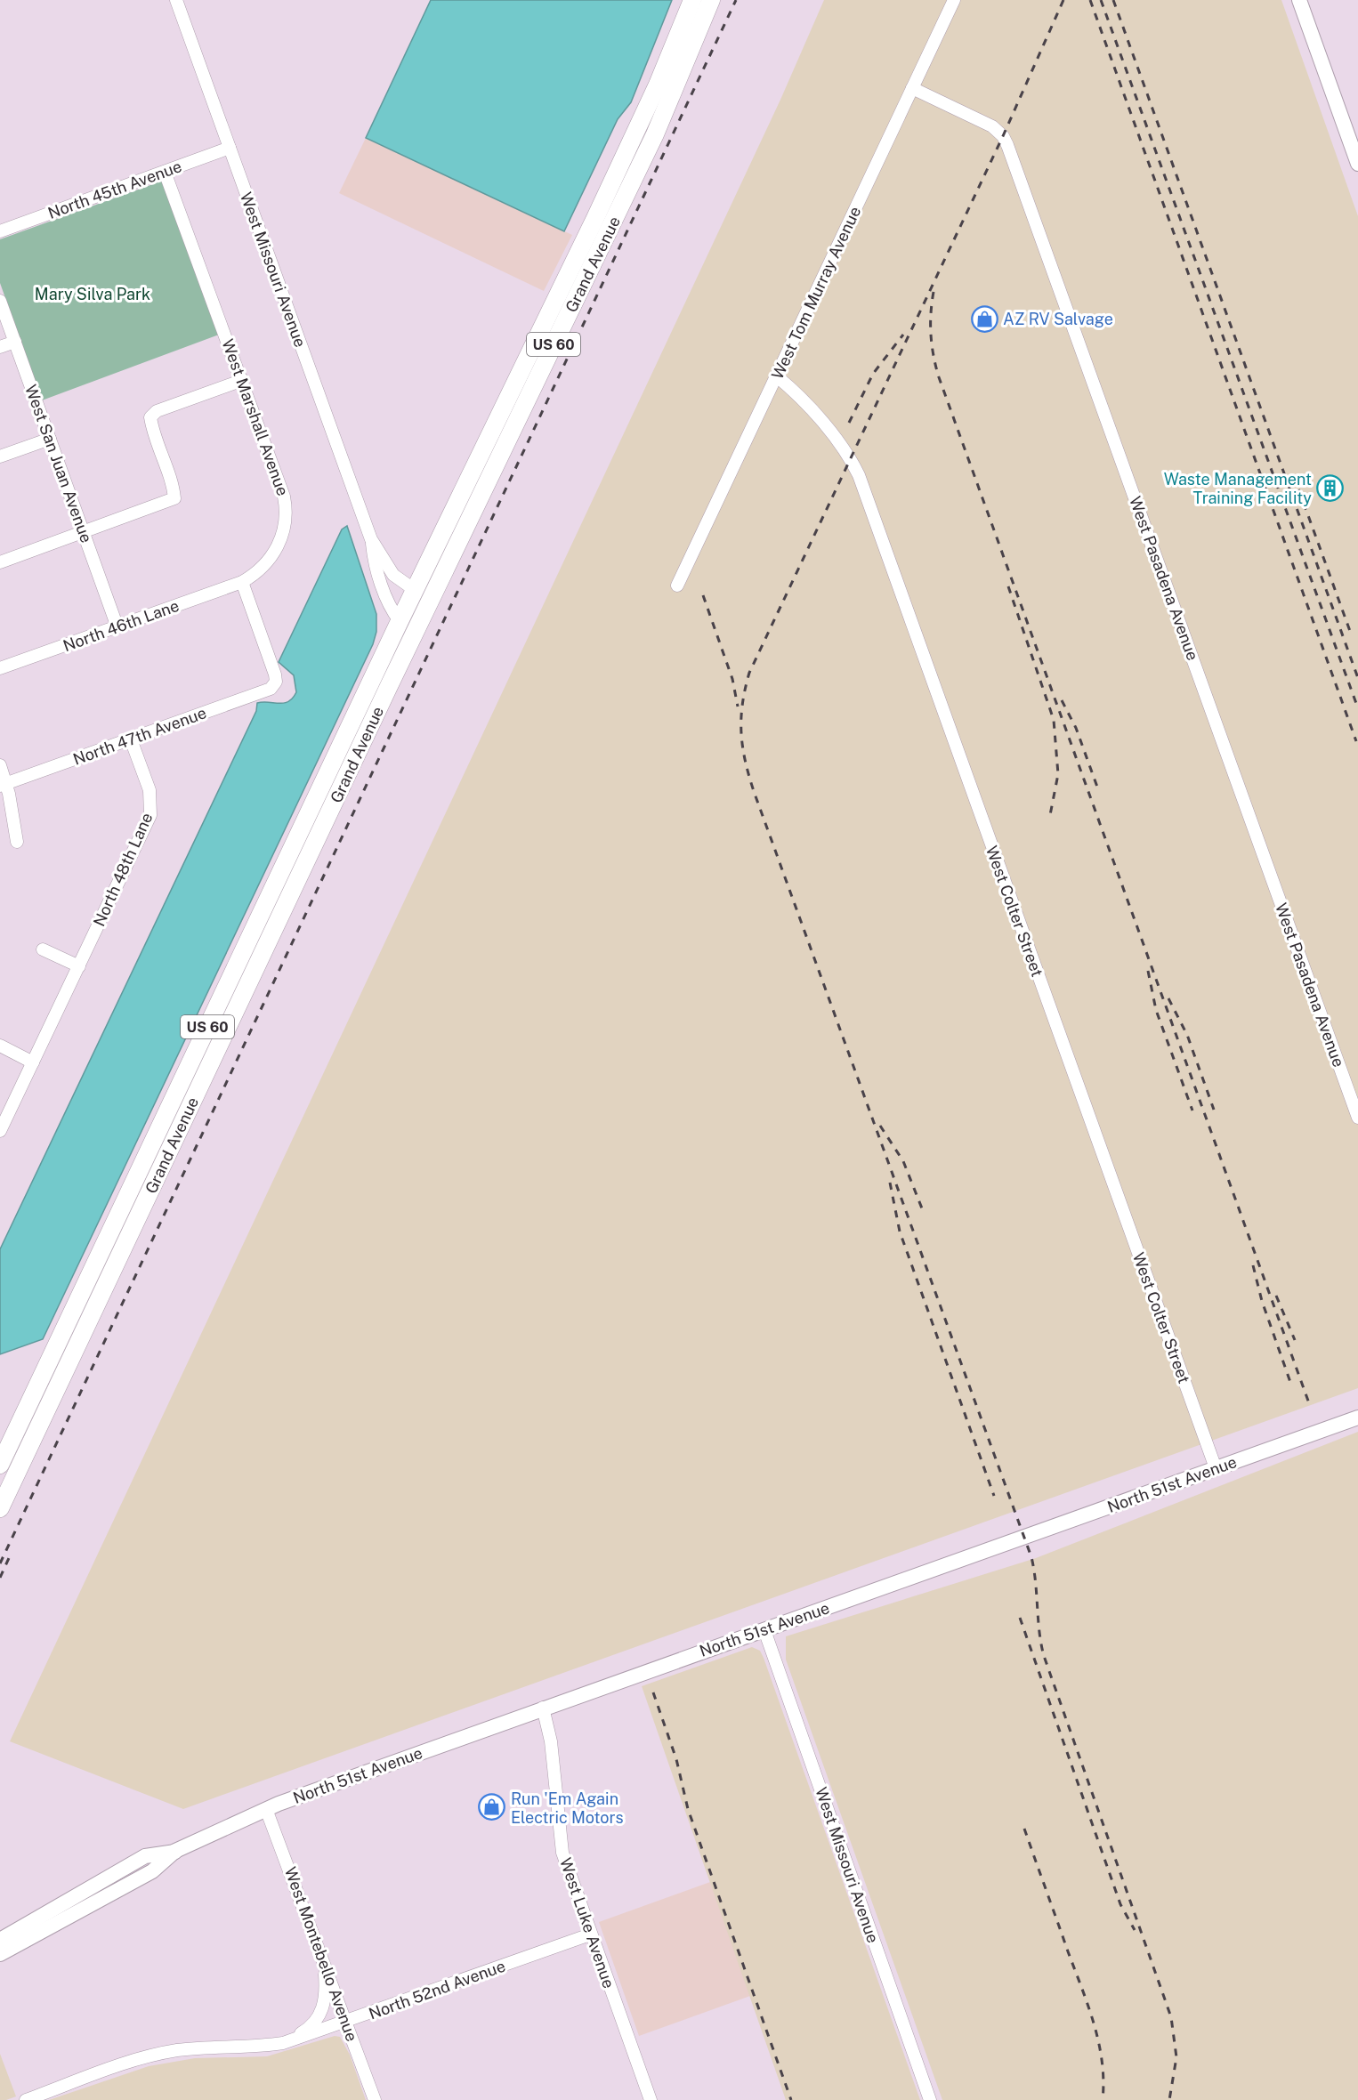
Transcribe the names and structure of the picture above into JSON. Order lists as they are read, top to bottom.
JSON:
{
  "streets": {
    "highway": ["Grand Avenue", "US 60"],
    "main road": ["North 51st Avenue"],
    "street": [
      "North 45th Avenue",
      "West Missouri Avenue",
      "West Tom Murray Avenue",
      "West Marshall Avenue",
      "West San Juan Avenue",
      "West Pasadena Avenue",
      "North 46th Lane",
      "North 47th Avenue",
      "North 48th Lane",
      "West Colter Street",
      "West Luke Avenue",
      "West Montebello Avenue",
      "North 52nd Avenue"
    ]
  },
  "crossings": [
    ["North 45th Avenue", "West Missouri Avenue"],
    ["North 45th Avenue", "West Marshall Avenue"],
    ["Grand Avenue", "West Missouri Avenue"],
    ["West Missouri Avenue", "North 51st Avenue"],
    ["West Tom Murray Avenue", "West Pasadena Avenue"],
    ["West Tom Murray Avenue", "West Colter Street"],
    ["West Marshall Avenue", "North 46th Lane"],
    ["West Marshall Avenue", "North 47th Avenue"],
    ["West San Juan Avenue", "North 46th Lane"],
    ["North 46th Lane", "North 47th Avenue"],
    ["North 47th Avenue", "North 48th Lane"],
    ["West Colter Street", "North 51st Avenue"],
    ["North 51st Avenue", "West Luke Avenue"],
    ["North 51st Avenue", "West Montebello Avenue"],
    ["West Luke Avenue", "North 52nd Avenue"],
    ["West Montebello Avenue", "North 52nd Avenue"]
  ],
  "parks": ["Mary Silva Park"],
  "places": {
    "shop": ["AZ RV Salvage", "Run 'Em Again Electric Motors"],
    "building": ["Waste Management Training Facility"]
  }
}
